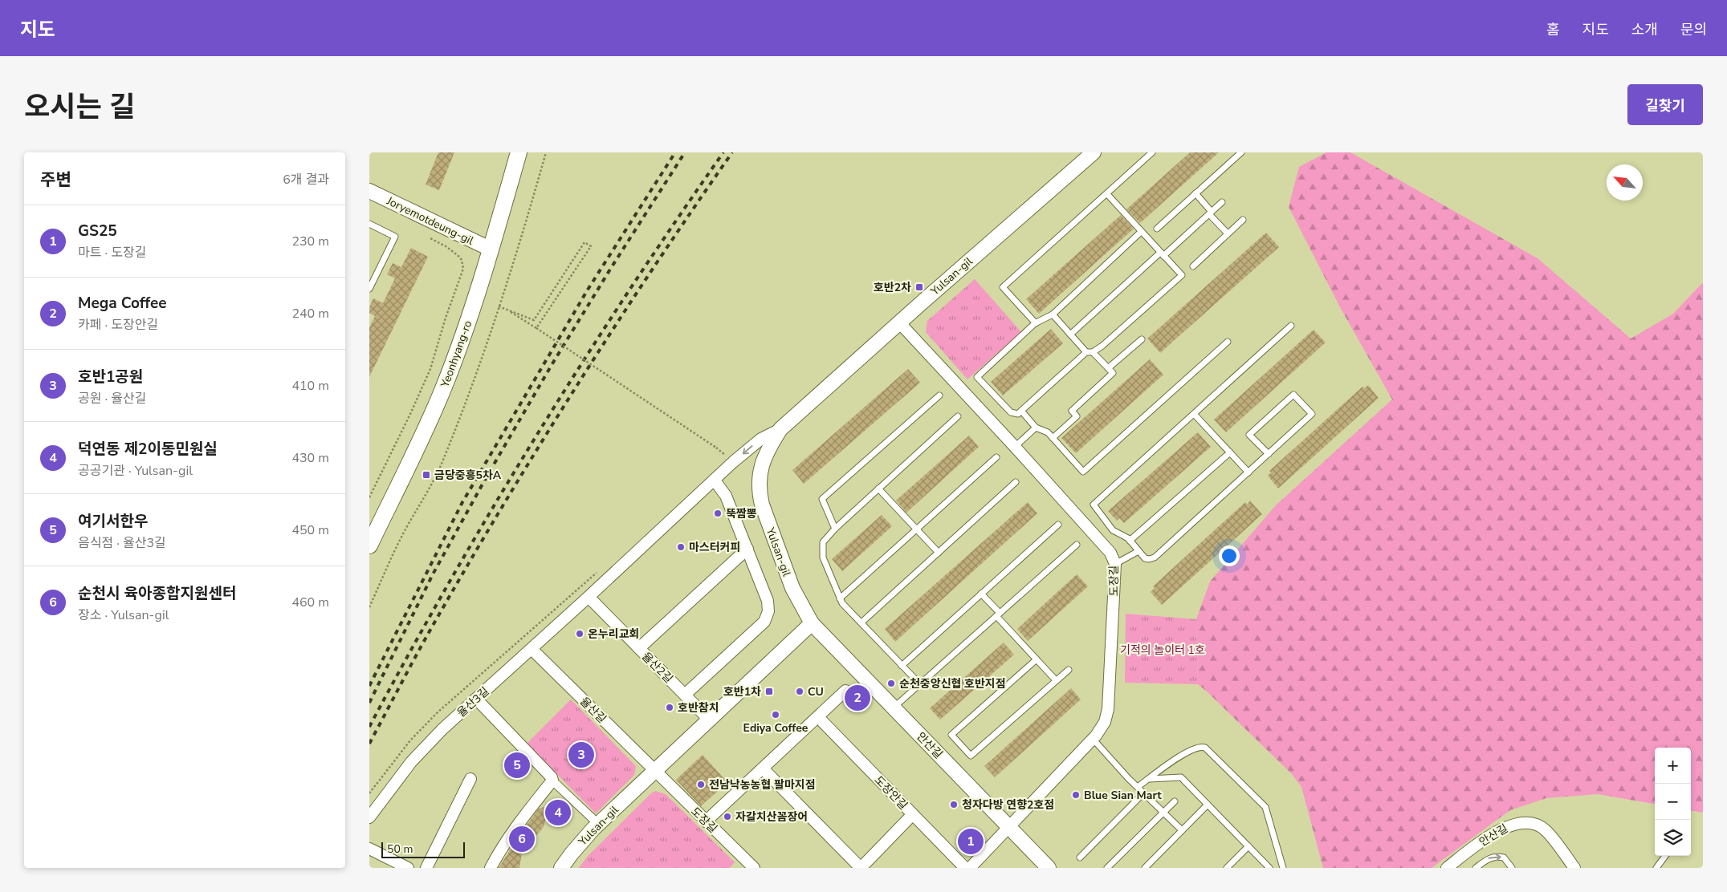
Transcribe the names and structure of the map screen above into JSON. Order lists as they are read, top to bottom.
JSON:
{
  "streets": {
    "main road": ["Yeonhyang-ro"],
    "street": [
      "Joryemotdeung-gil",
      "Yulsan-gil",
      "도장길",
      "율산2길",
      "율산3길",
      "율산길",
      "안산길",
      "도장안길"
    ]
  },
  "crossings": [
    ["Joryemotdeung-gil", "Yeonhyang-ro"],
    ["Yulsan-gil", "도장길"],
    ["Yulsan-gil", "율산2길"],
    ["Yulsan-gil", "율산3길"],
    ["Yulsan-gil", "율산길"],
    ["Yulsan-gil", "안산길"],
    ["도장길", "율산길"],
    ["도장길", "안산길"],
    ["율산2길", "율산3길"],
    ["율산3길", "율산길"]
  ],
  "parks": ["기적의 놀이터 1호"],
  "places": {
    "transit": ["호반2차", "금당중흥5차A", "호반1차"],
    "other": [
      "뚝짬뽕",
      "마스터커피",
      "온누리교회",
      "순천중앙신협 호반지점",
      "CU",
      "호반참치",
      "Ediya Coffee",
      "전남낙농농협 팔마지점",
      "Blue Sian Mart",
      "청자다방 연향2호점",
      "자갈치산꼼장어"
    ]
  },
  "scale_bar": "50 m",
  "north": "top left",
  "page": {
    "header": "지도",
    "nav": [
      "홈",
      "지도",
      "소개",
      "문의"
    ],
    "title": "오시는 길",
    "buttons": "길찾기",
    "heading": ["주변", "6개 결과"],
    "list": [
      {
        "mark": "1",
        "name": "GS25",
        "note": "마트 · 도장길",
        "value": "230 m"
      },
      {
        "mark": "2",
        "name": "Mega Coffee",
        "note": "카페 · 도장안길",
        "value": "240 m"
      },
      {
        "mark": "3",
        "name": "호반1공원",
        "note": "공원 · 율산길",
        "value": "410 m"
      },
      {
        "mark": "4",
        "name": "덕연동 제2이동민원실",
        "note": "공공기관 · Yulsan-gil",
        "value": "430 m"
      },
      {
        "mark": "5",
        "name": "여기서한우",
        "note": "음식점 · 율산3길",
        "value": "450 m"
      },
      {
        "mark": "6",
        "name": "순천시 육아종합지원센터",
        "note": "장소 · Yulsan-gil",
        "value": "460 m"
      }
    ],
    "pins": [
      "2",
      "3",
      "5",
      "4",
      "6",
      "1"
    ],
    "map_buttons": ["+", "−"],
    "scale": "50 m"
  }
}
